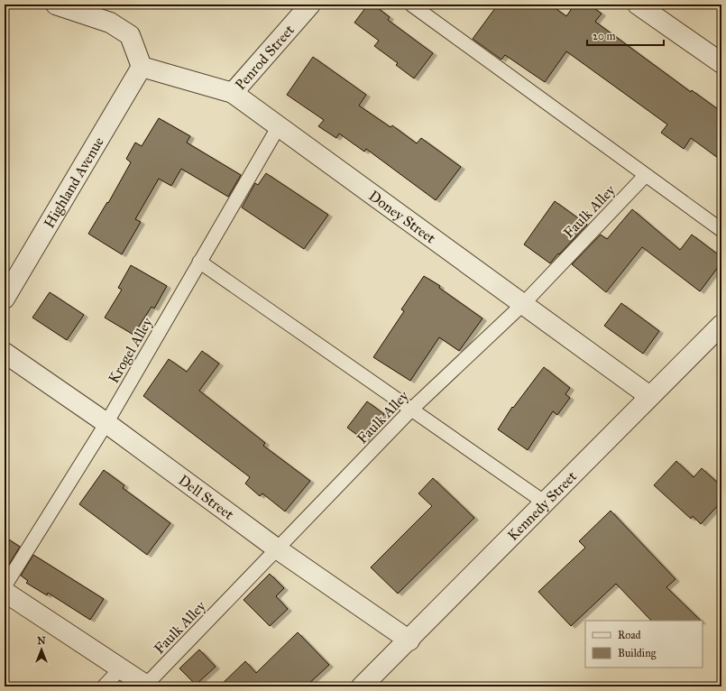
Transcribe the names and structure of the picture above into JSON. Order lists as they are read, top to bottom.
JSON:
{
  "streets": {
    "street": [
      "Penrod Street",
      "Highland Avenue",
      "Doney Street",
      "Dell Street",
      "Kennedy Street"
    ],
    "lane": ["Faulk Alley", "Krogel Alley"]
  },
  "crossings": [
    ["Penrod Street", "Doney Street"],
    ["Highland Avenue", "Doney Street"],
    ["Faulk Alley", "Doney Street"],
    ["Faulk Alley", "Dell Street"],
    ["Doney Street", "Krogel Alley"],
    ["Doney Street", "Kennedy Street"],
    ["Krogel Alley", "Dell Street"],
    ["Dell Street", "Kennedy Street"]
  ],
  "legend": ["Road", "Building"],
  "scale_bar": "20 m",
  "north": "top"
}
